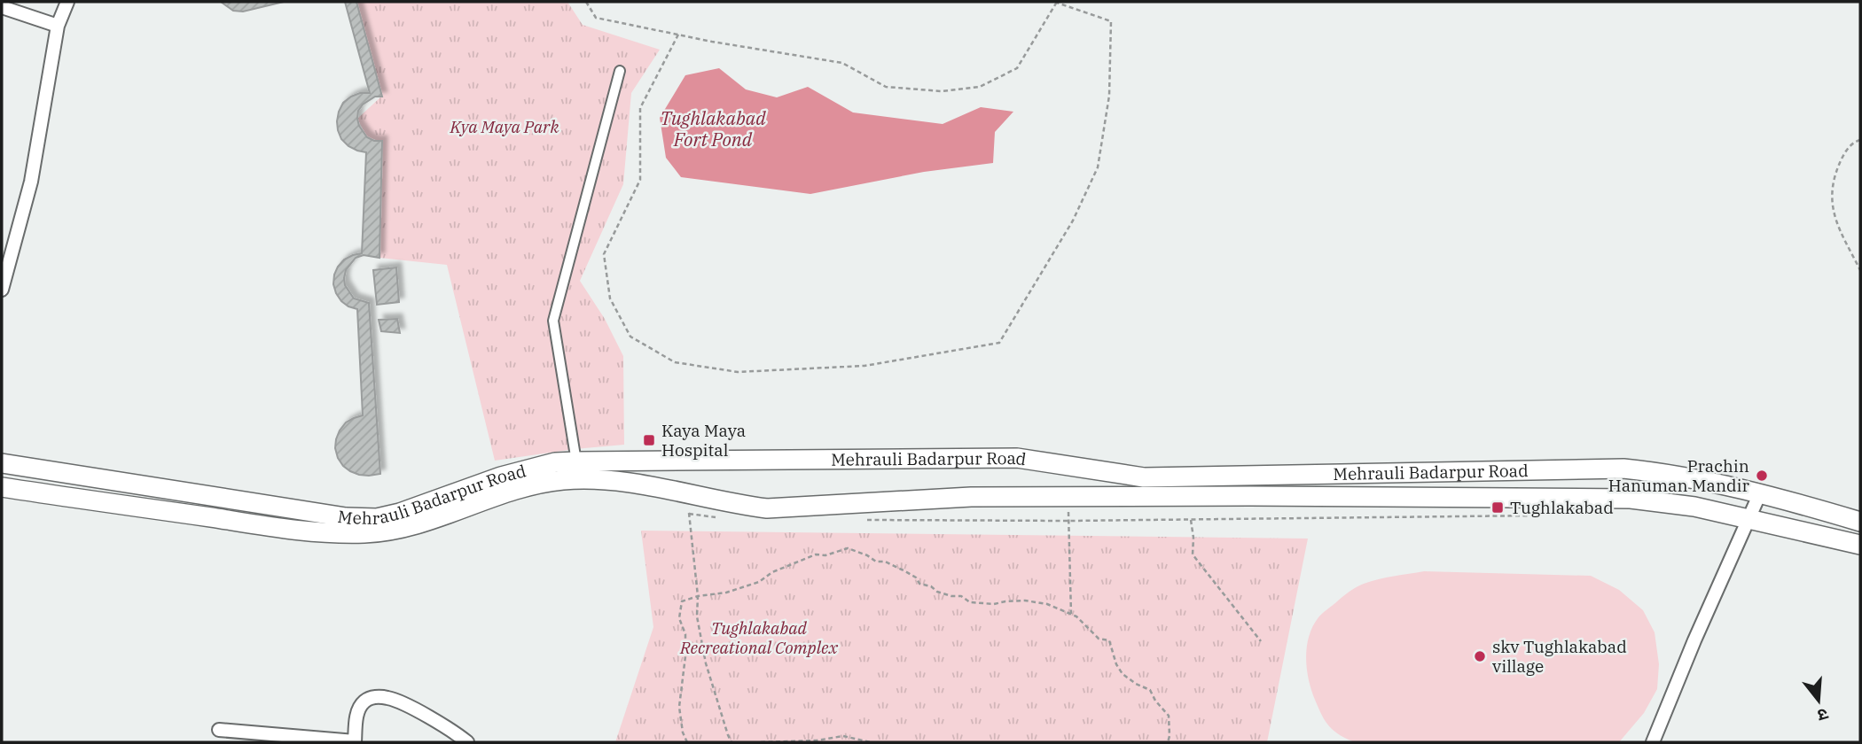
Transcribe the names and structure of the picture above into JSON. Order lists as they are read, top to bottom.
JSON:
{
  "streets": {
    "main road": ["Mehrauli Badarpur Road"]
  },
  "water": ["Tughlakabad Fort Pond"],
  "parks": ["Kya Maya Park", "Tughlakabad Recreational Complex"],
  "places": {
    "transit": ["Kaya Maya Hospital", "Tughlakabad"],
    "other": ["Prachin Hanuman Mandir", "skv Tughlakabad village"]
  },
  "north": "bottom"
}
